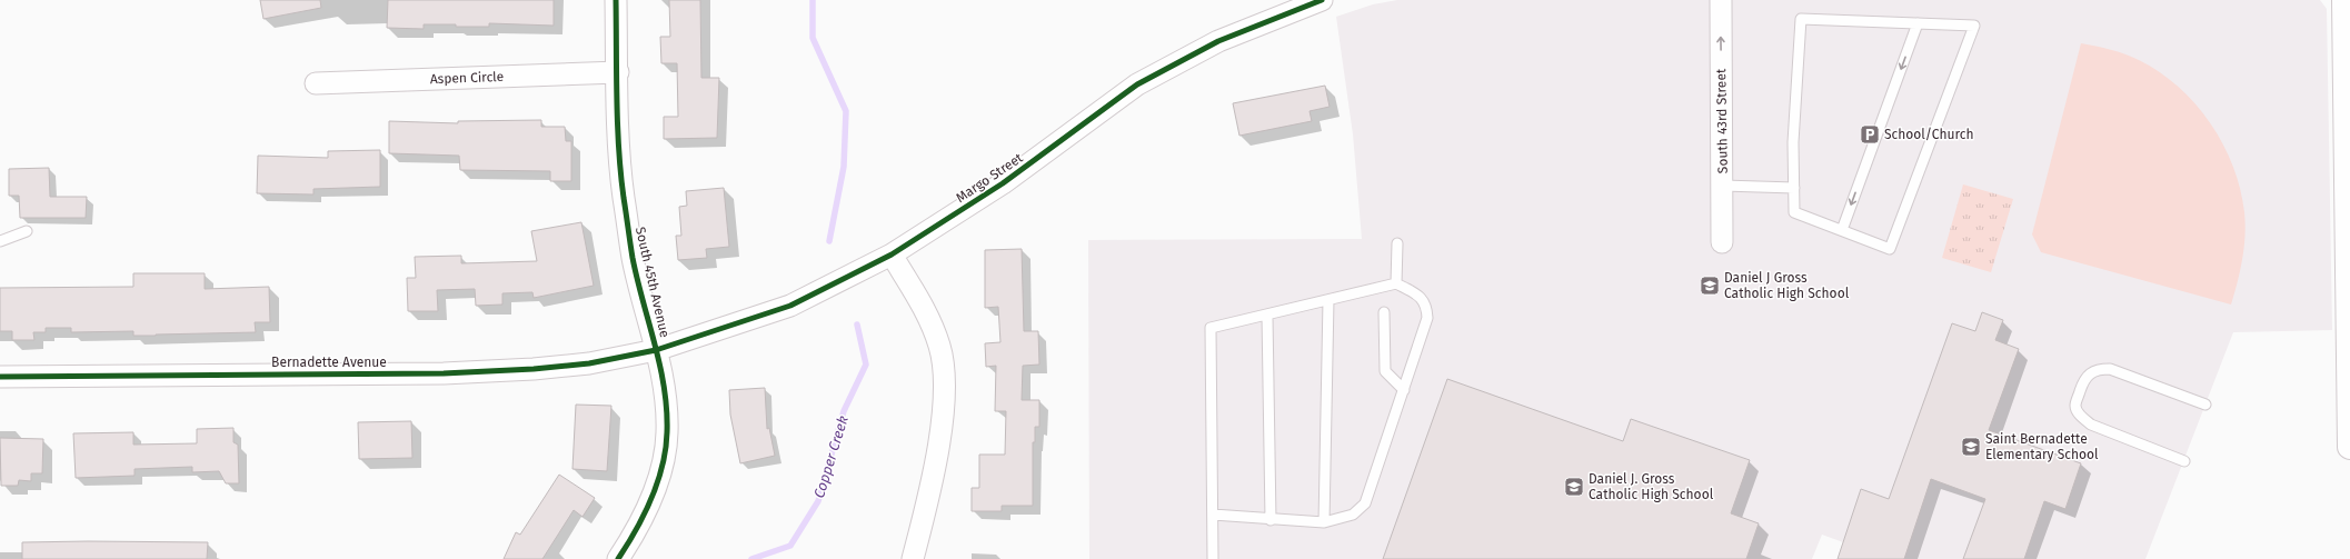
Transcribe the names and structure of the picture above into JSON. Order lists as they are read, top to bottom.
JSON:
{
  "streets": {
    "street": [
      "Aspen Circle",
      "South 43rd Street",
      "Margo Street",
      "South 45th Avenue",
      "Bernadette Avenue"
    ]
  },
  "crossings": [
    ["Aspen Circle", "South 45th Avenue"],
    ["Margo Street", "South 45th Avenue"],
    ["Margo Street", "Bernadette Avenue"],
    ["South 45th Avenue", "Bernadette Avenue"]
  ],
  "one_way": ["South 43rd Street"],
  "water": ["Copper Creek"],
  "places": {
    "parking": ["School/Church"],
    "school or university": ["Daniel J Gross Catholic High School", "Saint Bernadette Elementary School", "Daniel J. Gross Catholic High School"]
  }
}
